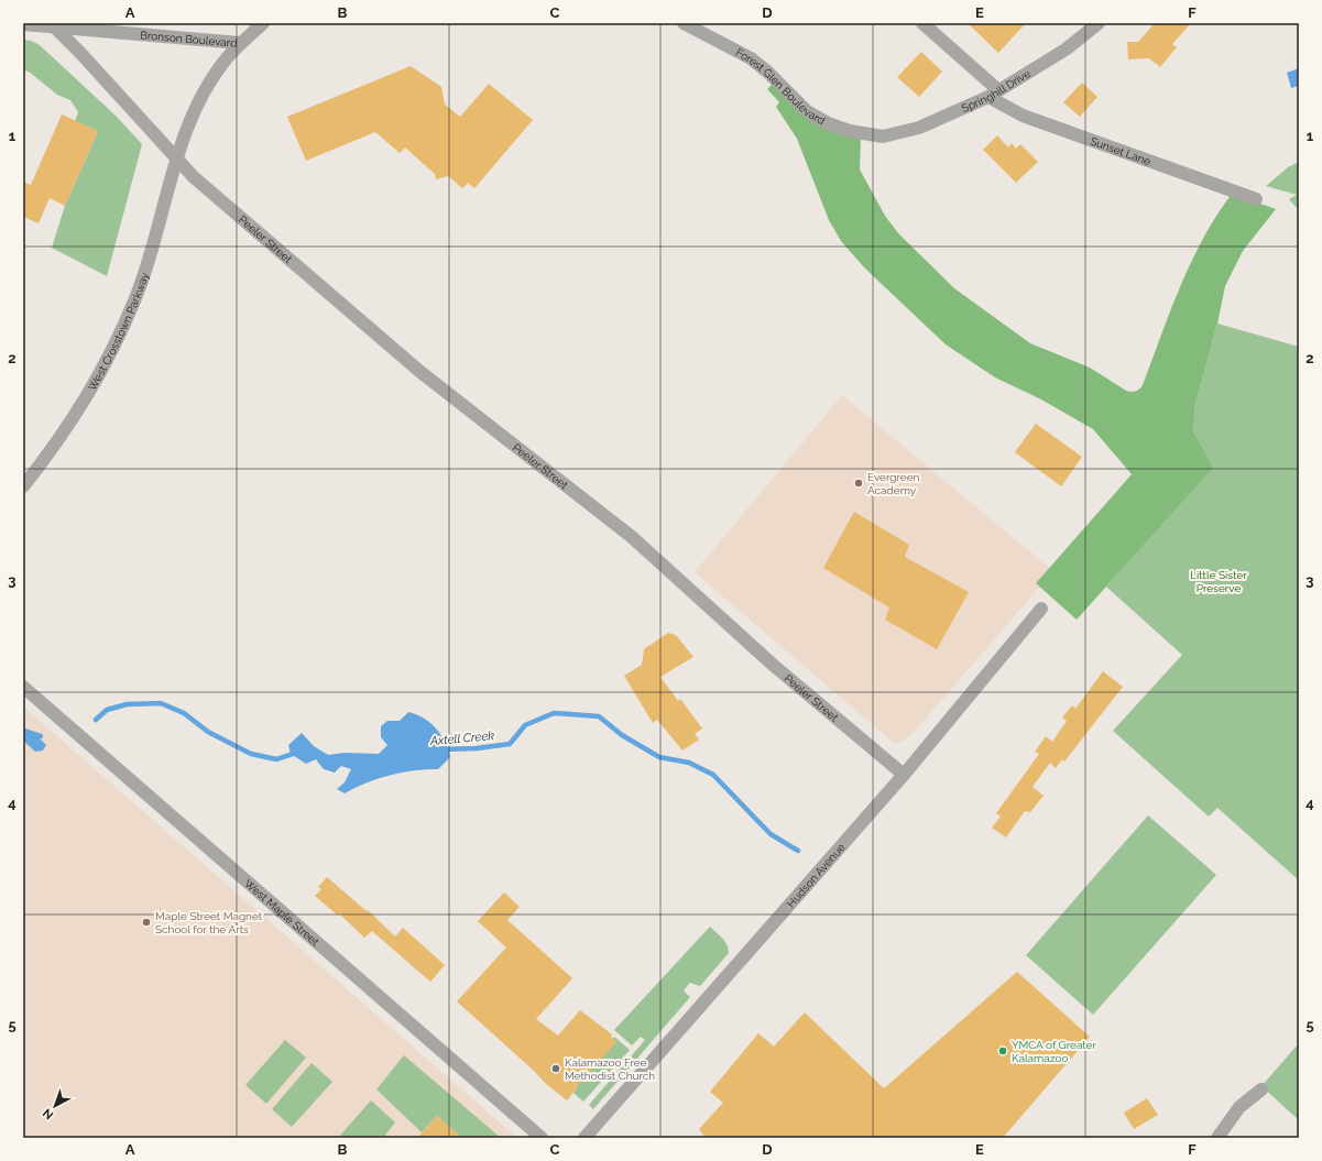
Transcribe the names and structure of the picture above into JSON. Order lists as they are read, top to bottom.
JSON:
{
  "streets": {
    "street": [
      "Bronson Boulevard",
      "Forest Glen Boulevard",
      "Springhill Drive",
      "Sunset Lane",
      "Peeler Street",
      "West Crosstown Parkway",
      "Hudson Avenue",
      "West Maple Street"
    ]
  },
  "crossings": [
    ["Bronson Boulevard", "West Crosstown Parkway"],
    ["Forest Glen Boulevard", "Springhill Drive"],
    ["Springhill Drive", "Sunset Lane"],
    ["Peeler Street", "West Crosstown Parkway"],
    ["Peeler Street", "Hudson Avenue"]
  ],
  "water": ["Axtell Creek"],
  "parks": ["Little Sister Preserve"],
  "places": [
    "Evergreen Academy",
    "Maple Street Magnet School for the Arts",
    "YMCA of Greater Kalamazoo",
    "Kalamazoo Free Methodist Church"
  ],
  "north": "bottom left",
  "grid": {
    "columns": [
      "A",
      "B",
      "C",
      "D",
      "E",
      "F"
    ],
    "rows": [
      "1",
      "2",
      "3",
      "4",
      "5"
    ]
  }
}
